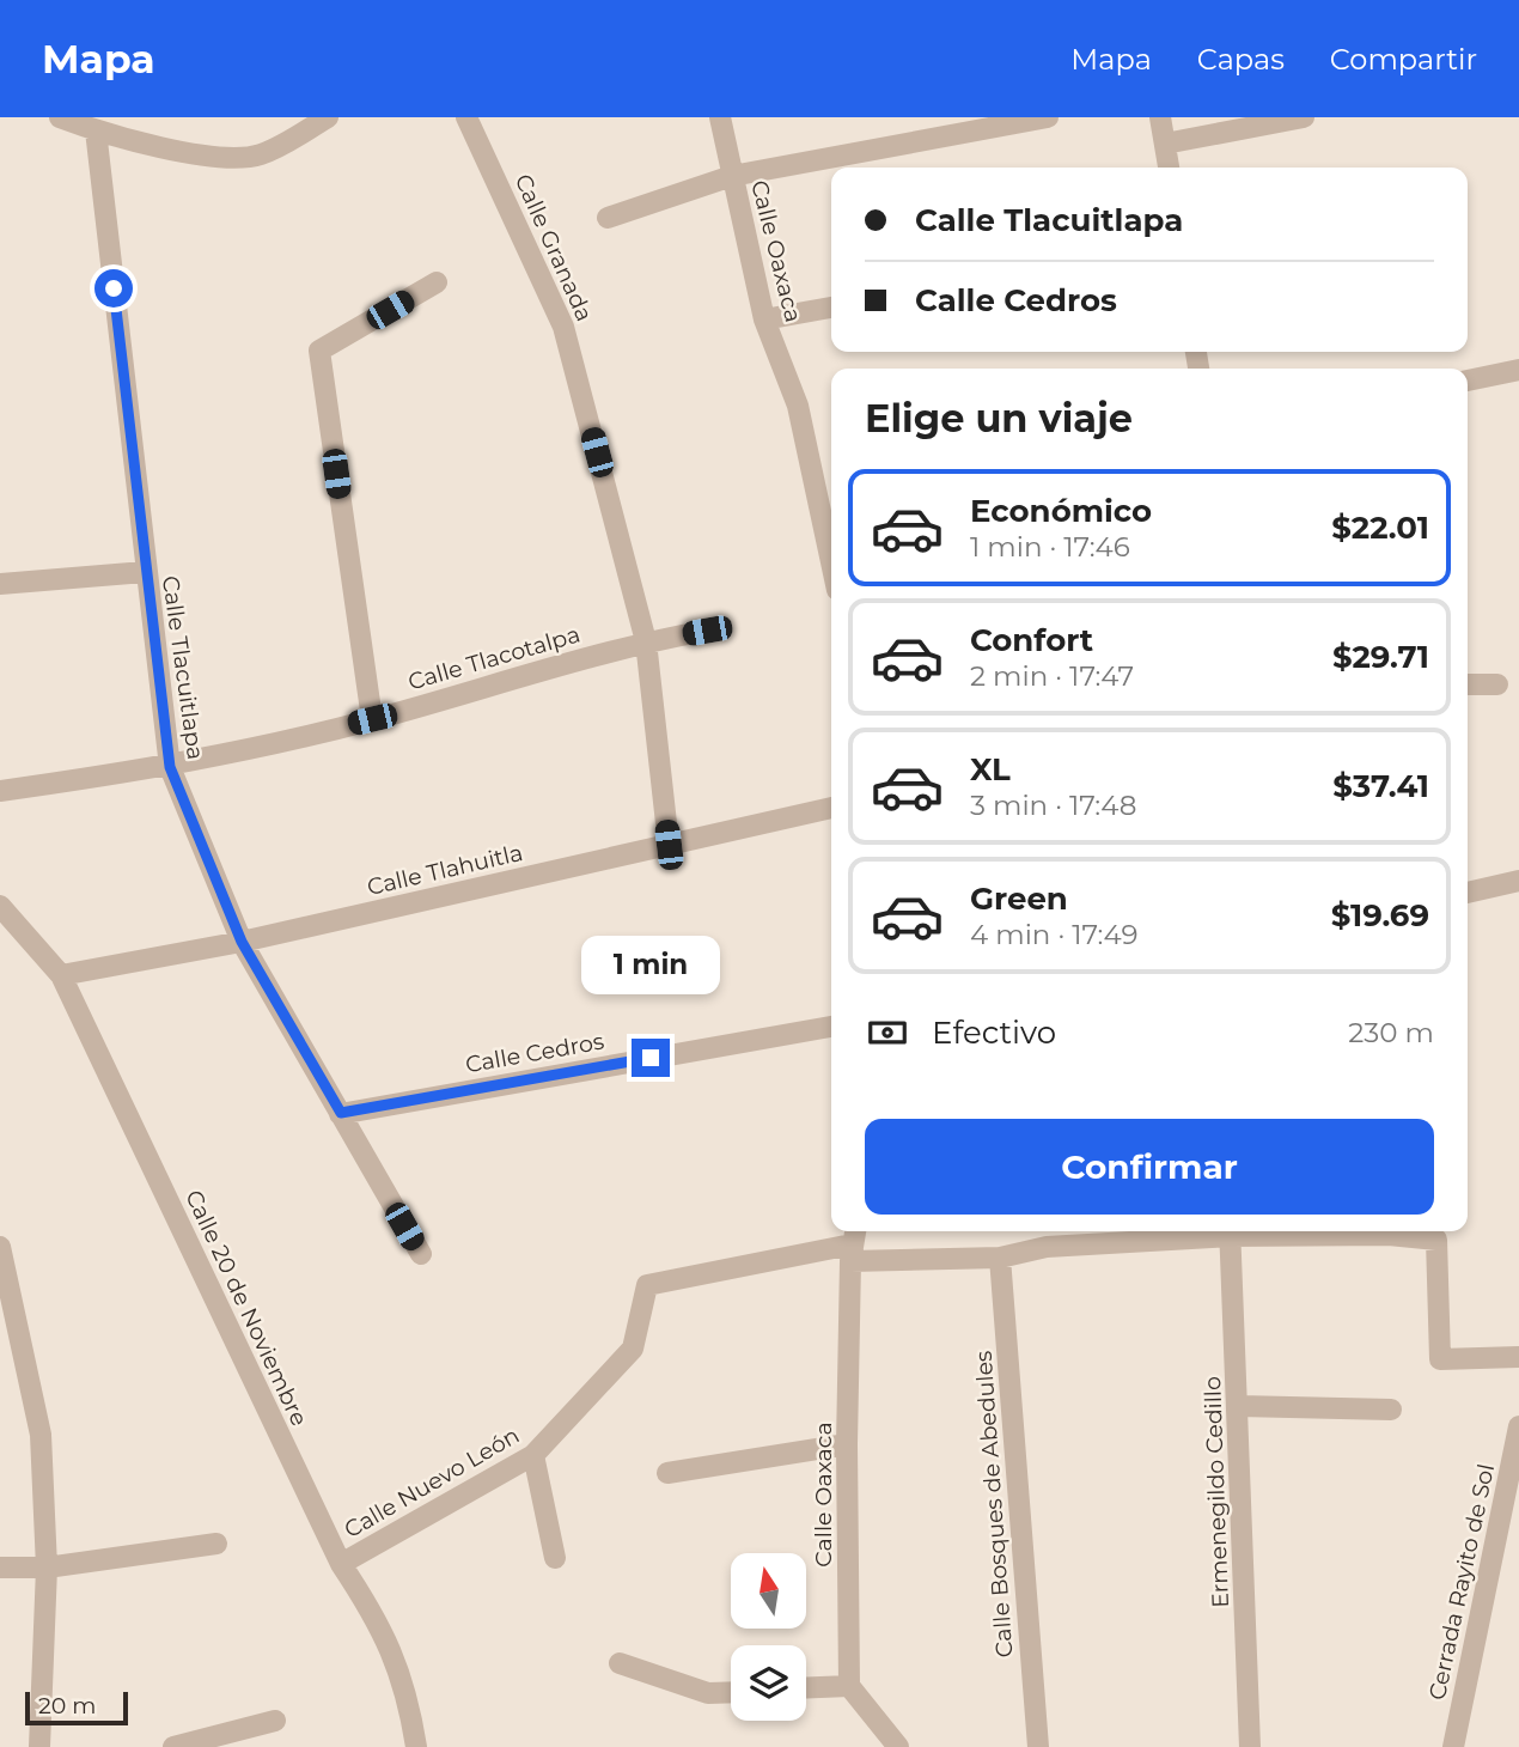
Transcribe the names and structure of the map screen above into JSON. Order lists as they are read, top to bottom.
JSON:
{
  "streets": {
    "street": [
      "Calle Granada",
      "Calle Oaxaca",
      "Calle Tlacotalpa",
      "Calle Tlacuitlapa",
      "Calle Tlahuitla",
      "Calle Cedros",
      "Calle 20 de Noviembre",
      "Calle Nuevo León",
      "Ermenegildo Cedillo",
      "Calle Bosques de Abedules",
      "Cerrada Rayito de Sol"
    ]
  },
  "crossings": [
    ["Calle Granada", "Calle Tlacotalpa"],
    ["Calle Granada", "Calle Tlahuitla"],
    ["Calle Oaxaca", "Calle Nuevo León"],
    ["Calle Tlacotalpa", "Calle Tlacuitlapa"],
    ["Calle Tlacuitlapa", "Calle Tlahuitla"],
    ["Calle Tlacuitlapa", "Calle Cedros"],
    ["Calle Tlahuitla", "Calle 20 de Noviembre"],
    ["Calle 20 de Noviembre", "Calle Nuevo León"]
  ],
  "scale_bar": "20 m",
  "north": "top",
  "page": {
    "header": "Mapa",
    "nav": ["Mapa", "Capas", "Compartir"],
    "banner": ["Calle Tlacuitlapa", "Calle Cedros"],
    "heading": "Elige un viaje",
    "list": [
      {
        "name": "Económico",
        "note": "1 min · 17:46",
        "value": "$22.01"
      },
      {
        "name": "Confort",
        "note": "2 min · 17:47",
        "value": "$29.71"
      },
      {
        "name": "XL",
        "note": "3 min · 17:48",
        "value": "$37.41"
      },
      {
        "name": "Green",
        "note": "4 min · 17:49",
        "value": "$19.69"
      }
    ],
    "bubble": "1 min",
    "pay": ["Efectivo", "230 m"],
    "buttons": "Confirmar",
    "scale": "20 m"
  }
}
